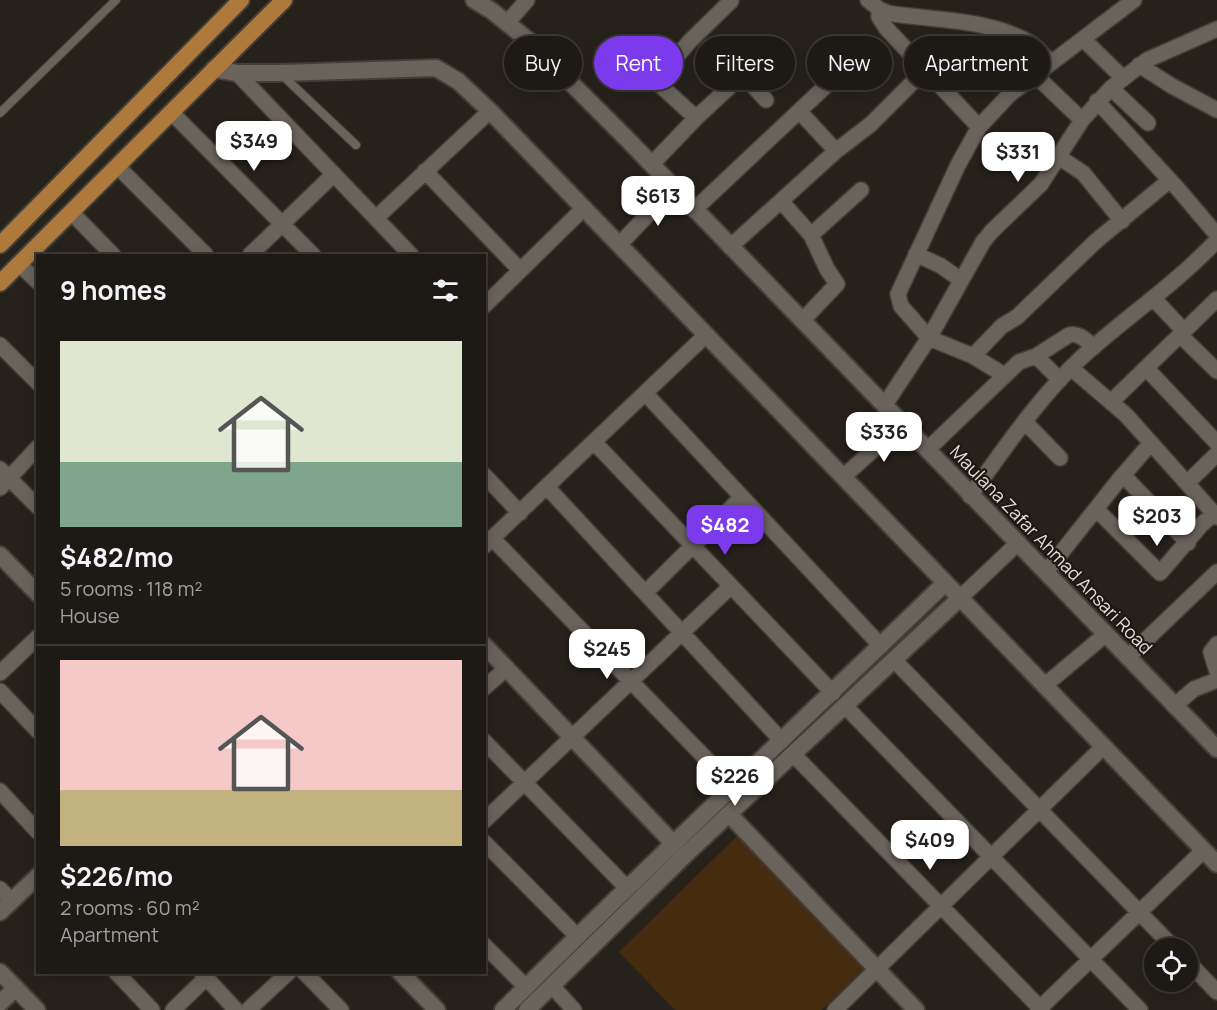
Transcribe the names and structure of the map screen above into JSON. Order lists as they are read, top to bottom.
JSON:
{
  "streets": {
    "street": ["Maulana Zafar Ahmad Ansari Road"]
  },
  "page": {
    "chip": [
      "Buy",
      "Rent",
      "Filters",
      "New",
      "Apartment"
    ],
    "price": [
      "$349",
      "$331",
      "$613",
      "$336",
      "$203",
      "$482",
      "$245",
      "$226",
      "$409"
    ],
    "heading": "9 homes",
    "list": [
      {
        "name": "$482/mo",
        "note": "5 rooms · 118 m² · House"
      },
      {
        "name": "$226/mo",
        "note": "2 rooms · 60 m² · Apartment"
      }
    ]
  }
}
